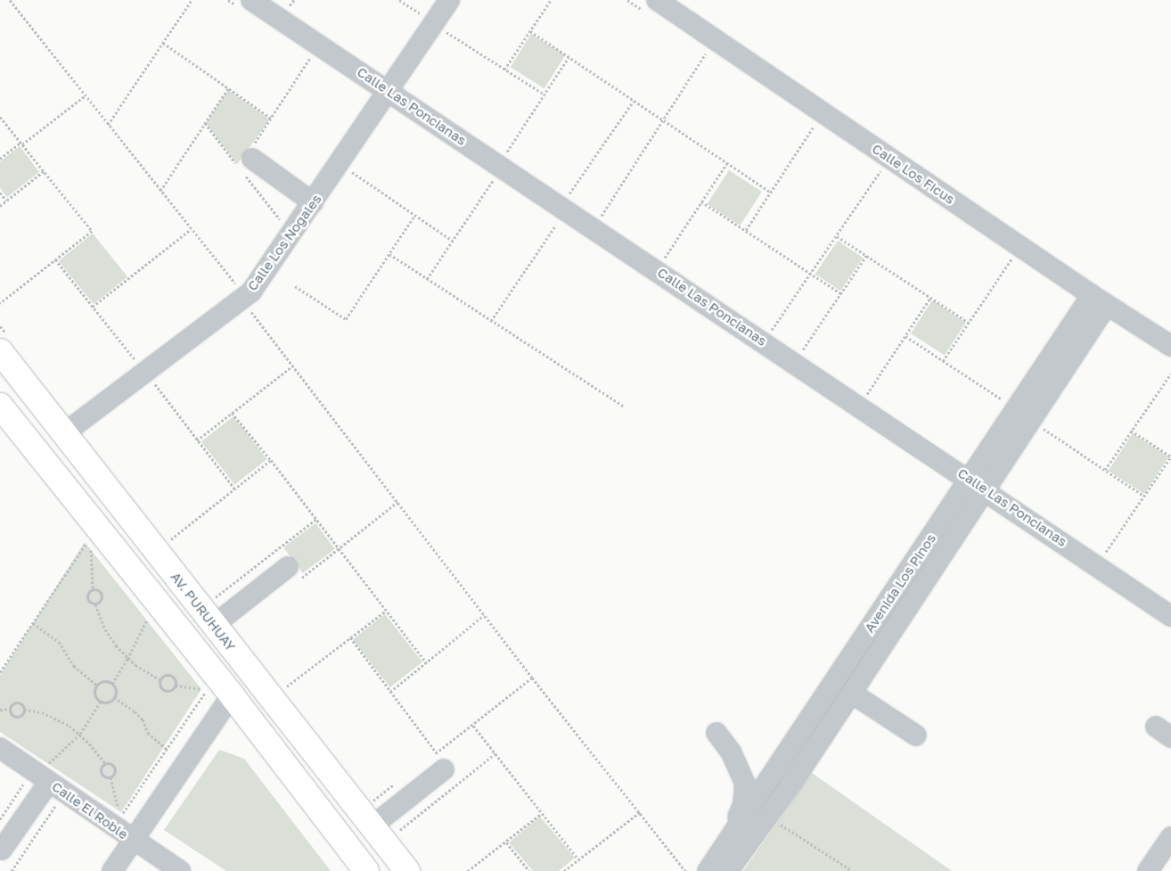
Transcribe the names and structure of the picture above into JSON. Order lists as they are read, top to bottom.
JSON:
{
  "streets": {
    "main road": ["AV. PURUHUAY"],
    "street": [
      "Calle Las Poncianas",
      "Calle Los Ficus",
      "Calle Los Nogales",
      "Avenida Los Pinos",
      "Calle El Roble"
    ]
  },
  "crossings": [
    ["Calle Las Poncianas", "Calle Los Nogales"],
    ["Calle Las Poncianas", "Avenida Los Pinos"],
    ["Calle Los Ficus", "Avenida Los Pinos"],
    ["Calle Los Nogales", "AV. PURUHUAY"]
  ]
}
